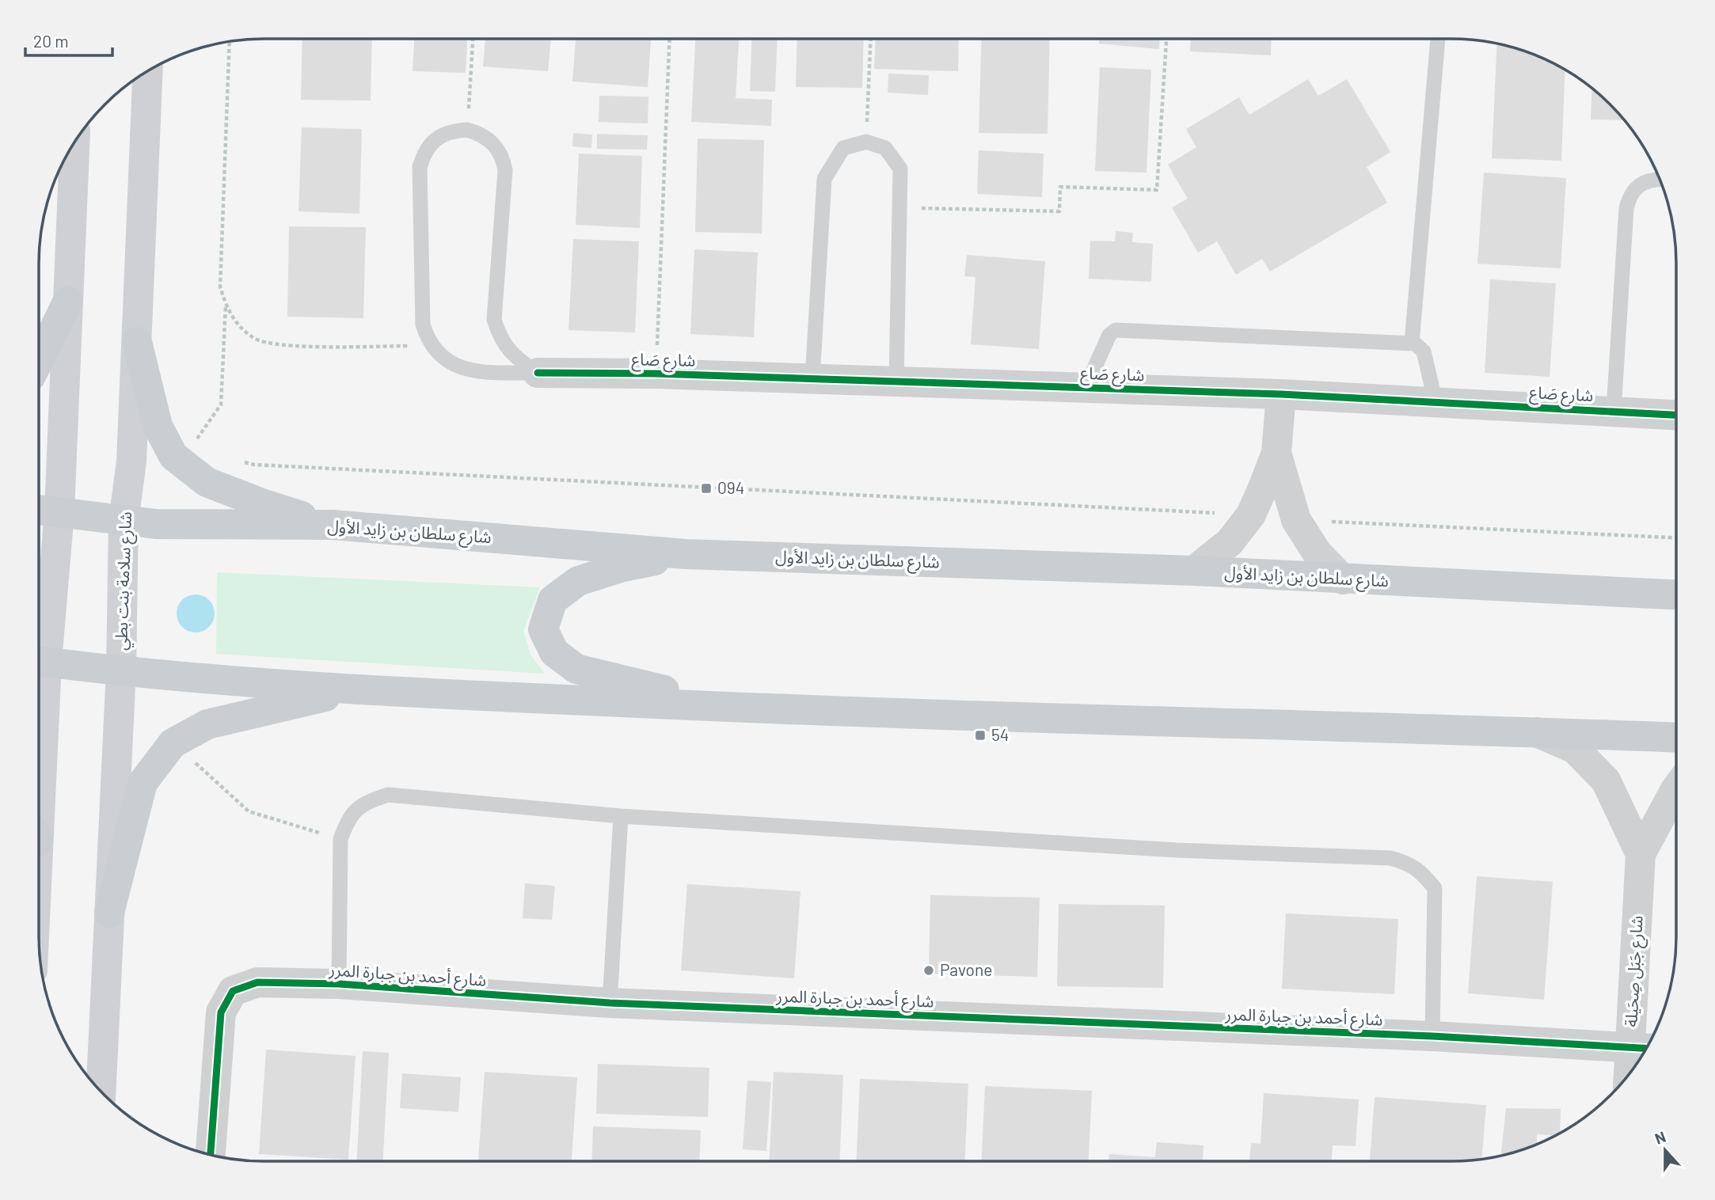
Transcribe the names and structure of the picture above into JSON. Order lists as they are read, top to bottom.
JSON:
{
  "streets": {
    "main road": ["شارع سلطان بن زايد الأول", "شارع سلامة بنت بطي"],
    "street": ["شارع صَاع", "شارع جَبَل صِحَيلة", "شارع أحمد بن جبارة المرر"]
  },
  "crossings": [
    ["شارع سلطان بن زايد الأول", "شارع سلامة بنت بطي"],
    ["شارع جَبَل صِحَيلة", "شارع أحمد بن جبارة المرر"]
  ],
  "places": {
    "transit": ["094", "54"],
    "other": ["Pavone"]
  },
  "scale_bar": "20 m",
  "north": "top"
}
